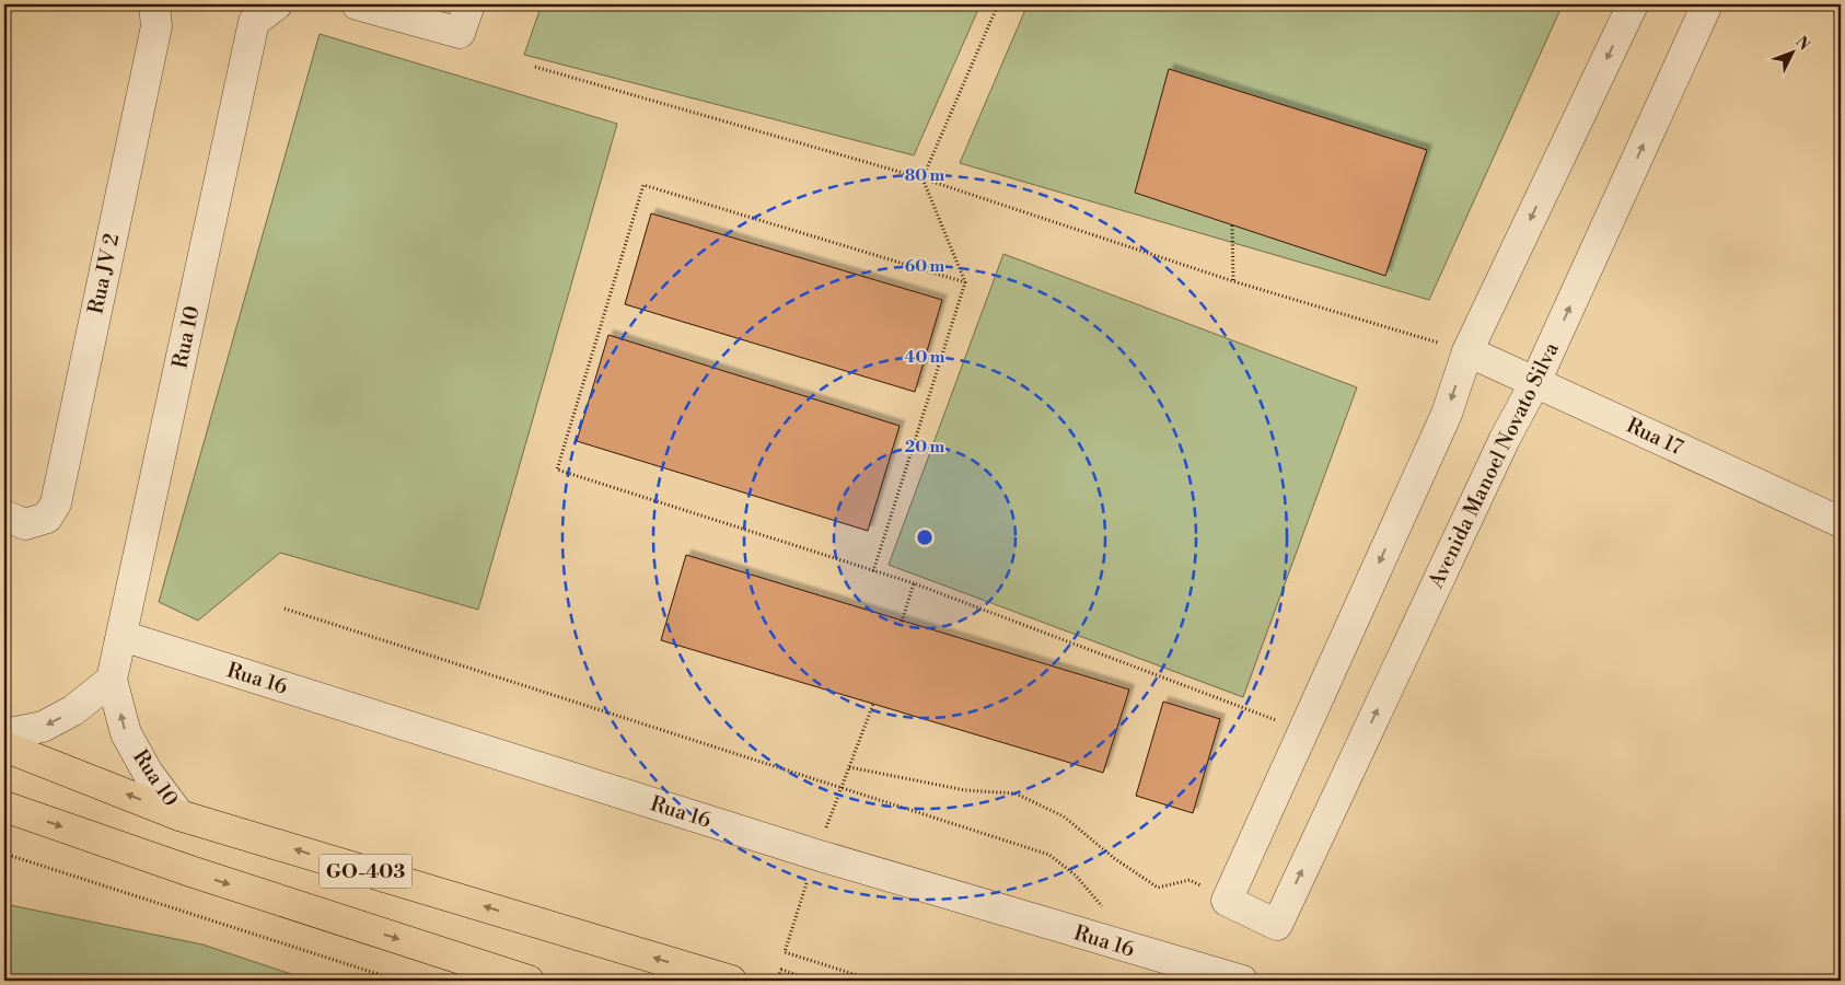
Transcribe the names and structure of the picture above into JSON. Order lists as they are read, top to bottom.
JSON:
{
  "streets": {
    "main road": ["GO-403"],
    "street": [
      "Rua JV 2",
      "Rua 10",
      "Rua 17",
      "Avenida Manoel Novato Silva",
      "Rua 16"
    ]
  },
  "crossings": [
    ["Rua 10", "Rua 16"],
    ["Rua 10", "GO-403"],
    ["Rua 17", "Avenida Manoel Novato Silva"]
  ],
  "north": "top right",
  "rings": [
    "80 m",
    "60 m",
    "40 m",
    "20 m"
  ]
}
